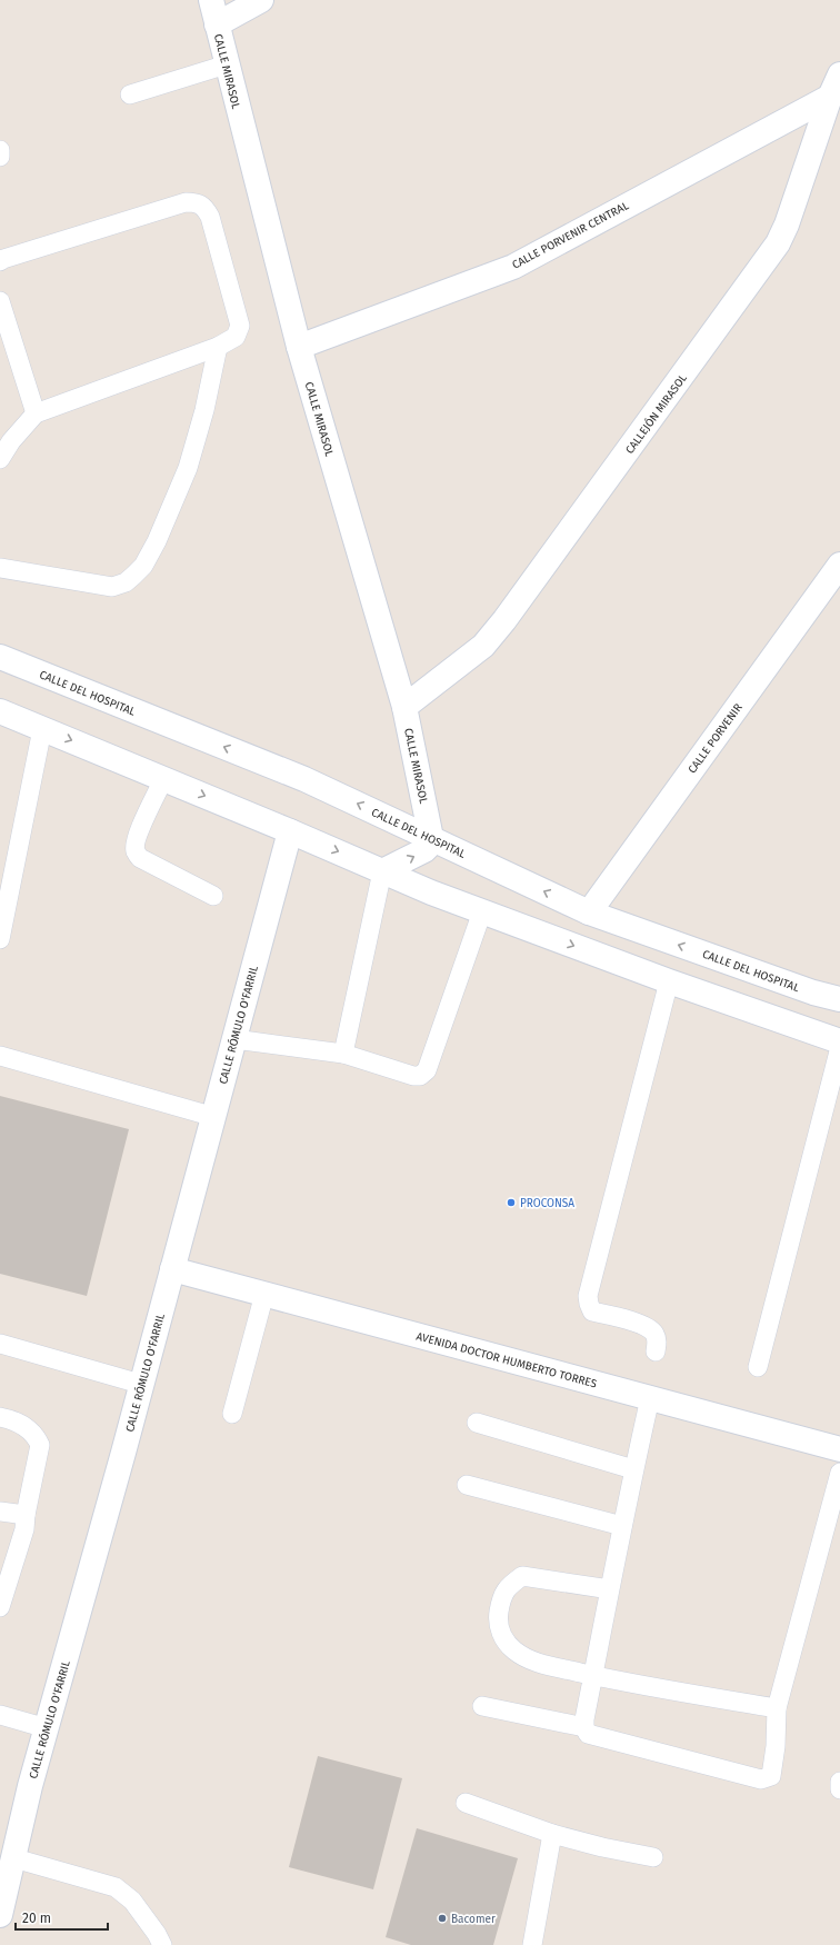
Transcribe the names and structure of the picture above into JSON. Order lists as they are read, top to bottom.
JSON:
{
  "streets": {
    "street": [
      "CALLE MIRASOL",
      "CALLE PORVENIR CENTRAL",
      "CALLEJÓN MIRASOL",
      "CALLE DEL HOSPITAL",
      "CALLE PORVENIR",
      "CALLE RÓMULO O'FARRIL",
      "AVENIDA DOCTOR HUMBERTO TORRES"
    ]
  },
  "crossings": [
    ["CALLE MIRASOL", "CALLE PORVENIR CENTRAL"],
    ["CALLE MIRASOL", "CALLEJÓN MIRASOL"],
    ["CALLE MIRASOL", "CALLE DEL HOSPITAL"],
    ["CALLE PORVENIR CENTRAL", "CALLEJÓN MIRASOL"],
    ["CALLE DEL HOSPITAL", "CALLE PORVENIR"],
    ["CALLE RÓMULO O'FARRIL", "AVENIDA DOCTOR HUMBERTO TORRES"]
  ],
  "places": ["PROCONSA", "Bacomer"],
  "scale_bar": "20 m"
}
